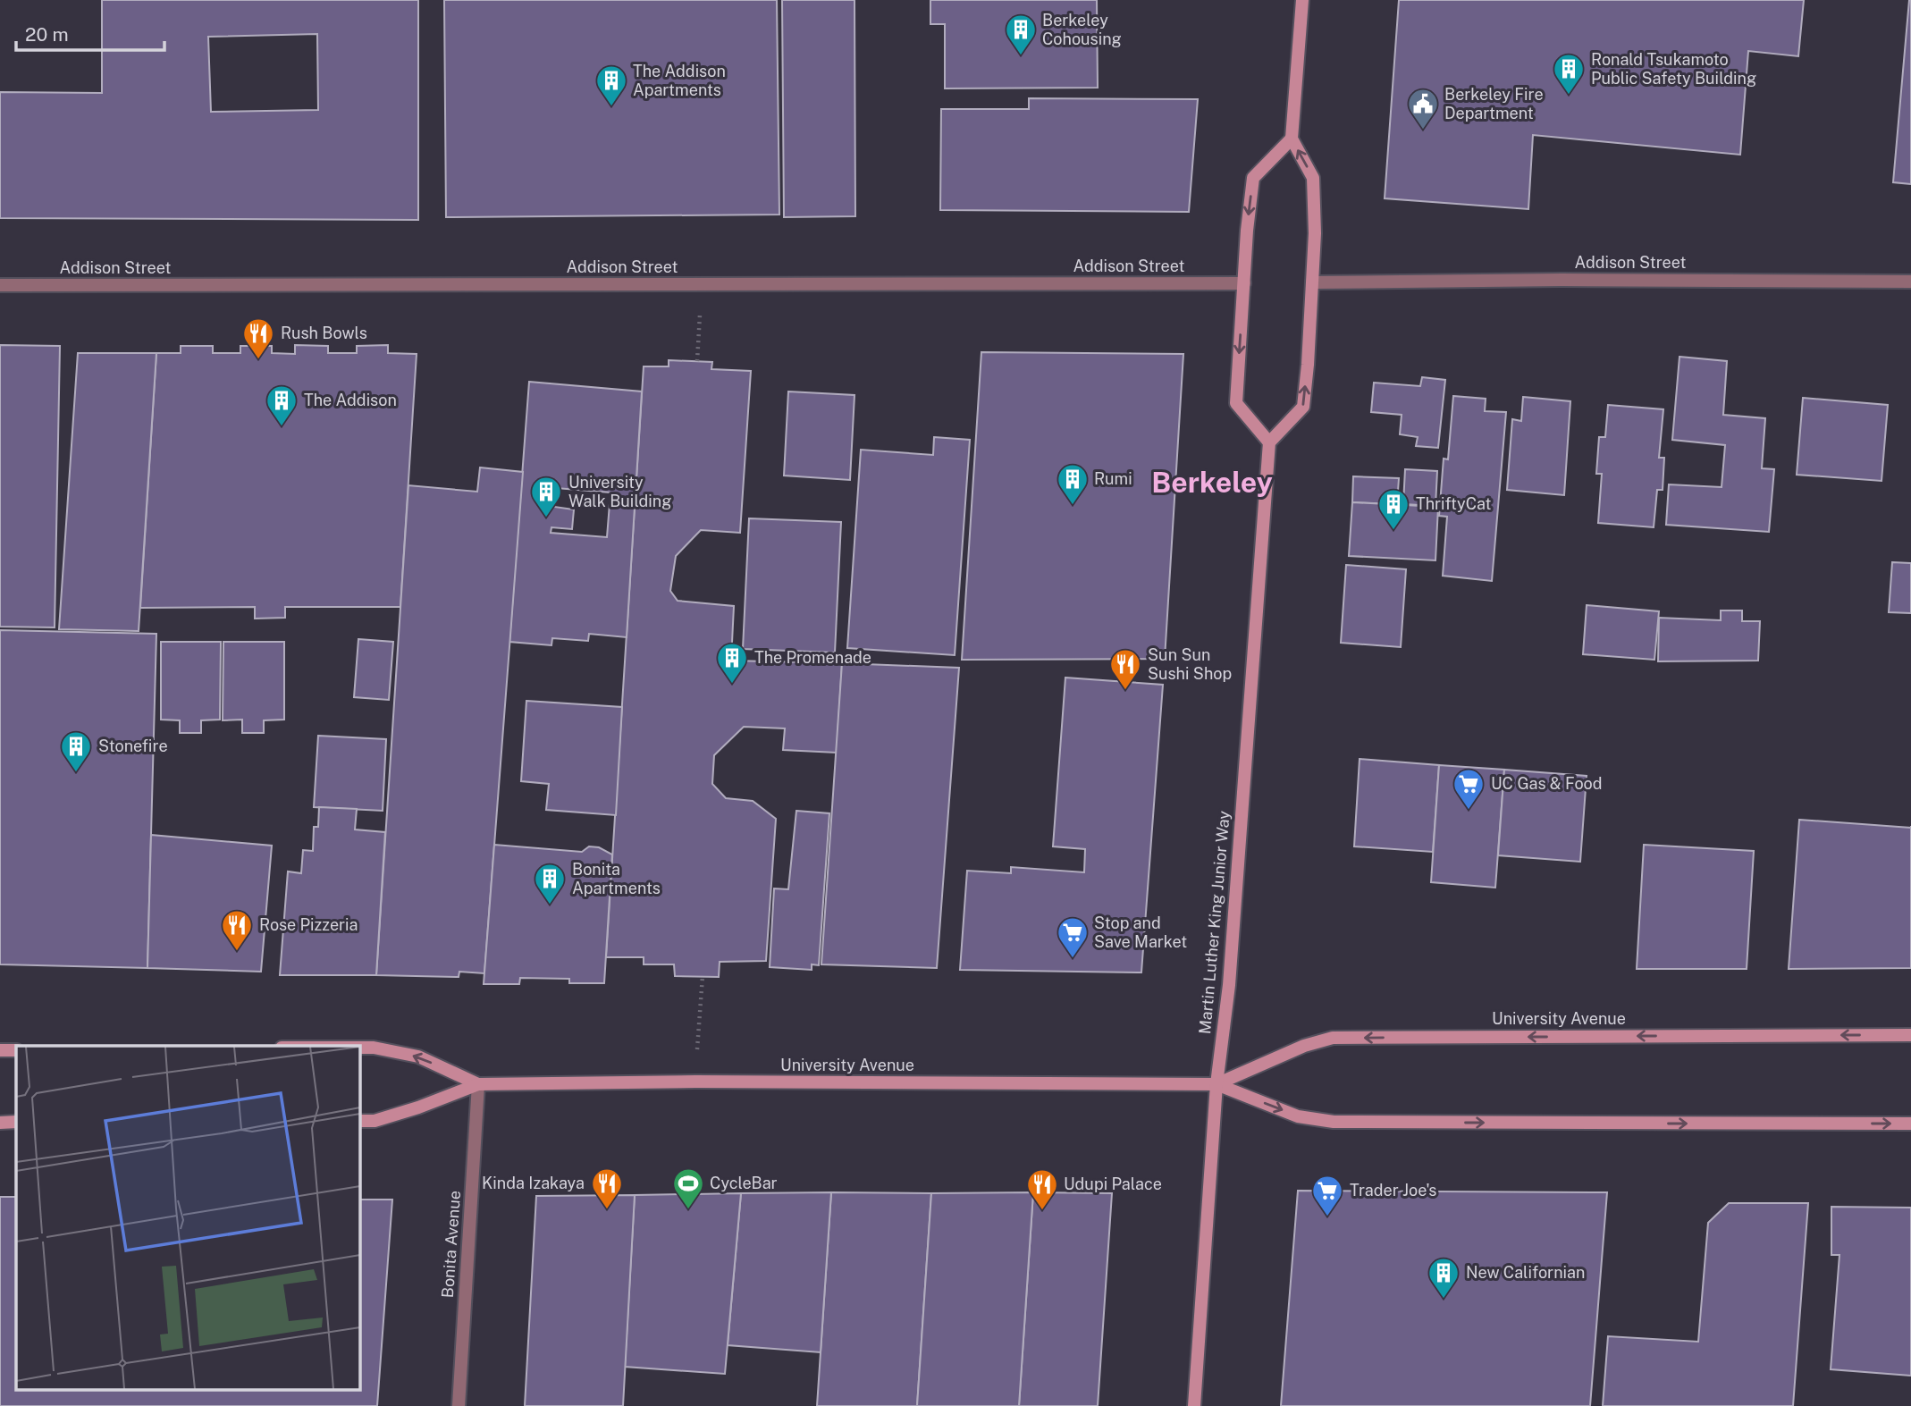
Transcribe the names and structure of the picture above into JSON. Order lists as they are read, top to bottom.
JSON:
{
  "streets": {
    "main road": ["Martin Luther King Junior Way", "University Avenue"],
    "street": ["Addison Street", "Bonita Avenue"]
  },
  "crossings": [
    ["Martin Luther King Junior Way", "University Avenue"],
    ["University Avenue", "Bonita Avenue"]
  ],
  "districts": ["Berkeley"],
  "places": {
    "building": [
      "Berkeley Cohousing",
      "Ronald Tsukamoto Public Safety Building",
      "The Addison Apartments",
      "The Addison",
      "Rumi",
      "University Walk Building",
      "ThriftyCat",
      "The Promenade",
      "Stonefire",
      "Bonita Apartments",
      "New Californian"
    ],
    "public building": ["Berkeley Fire Department"],
    "restaurant": [
      "Rush Bowls",
      "Sun Sun Sushi Shop",
      "Rose Pizzeria",
      "Kinda Izakaya",
      "Udupi Palace"
    ],
    "supermarket": ["UC Gas & Food", "Stop and Save Market", "Trader Joe's"],
    "sports": ["CycleBar"]
  },
  "scale_bar": "20 m"
}
